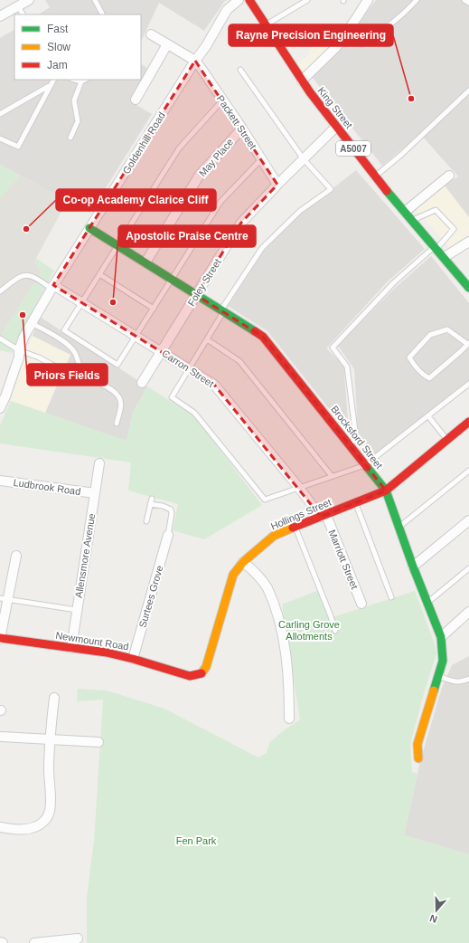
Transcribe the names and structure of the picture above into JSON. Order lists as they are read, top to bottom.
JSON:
{
  "streets": {
    "street": [
      "King Street",
      "Packett Street",
      "Goldenhill Road",
      "A5007",
      "May Place",
      "Foley Street",
      "Carron Street",
      "Brocksford Street",
      "Ludbrook Road",
      "Hollings Street",
      "Allensmore Avenue",
      "Marriott Street",
      "Surtees Grove",
      "Newmount Road"
    ]
  },
  "crossings": [
    ["King Street", "Foley Street"],
    ["Packett Street", "Goldenhill Road"],
    ["Packett Street", "May Place"],
    ["Packett Street", "Foley Street"],
    ["Goldenhill Road", "Carron Street"],
    ["Goldenhill Road", "Brocksford Street"],
    ["May Place", "Brocksford Street"],
    ["Foley Street", "Carron Street"],
    ["Foley Street", "Brocksford Street"],
    ["Carron Street", "Hollings Street"],
    ["Carron Street", "Marriott Street"],
    ["Brocksford Street", "Hollings Street"],
    ["Ludbrook Road", "Allensmore Avenue"],
    ["Hollings Street", "Marriott Street"],
    ["Hollings Street", "Newmount Road"],
    ["Allensmore Avenue", "Newmount Road"],
    ["Surtees Grove", "Newmount Road"]
  ],
  "parks": ["Carling Grove Allotments", "Fen Park"],
  "places": [
    "Rayne Precision Engineering",
    "Co-op Academy Clarice Cliff",
    "Apostolic Praise Centre",
    "Priors Fields"
  ],
  "legend": ["Fast", "Slow", "Jam"],
  "north": "bottom"
}
